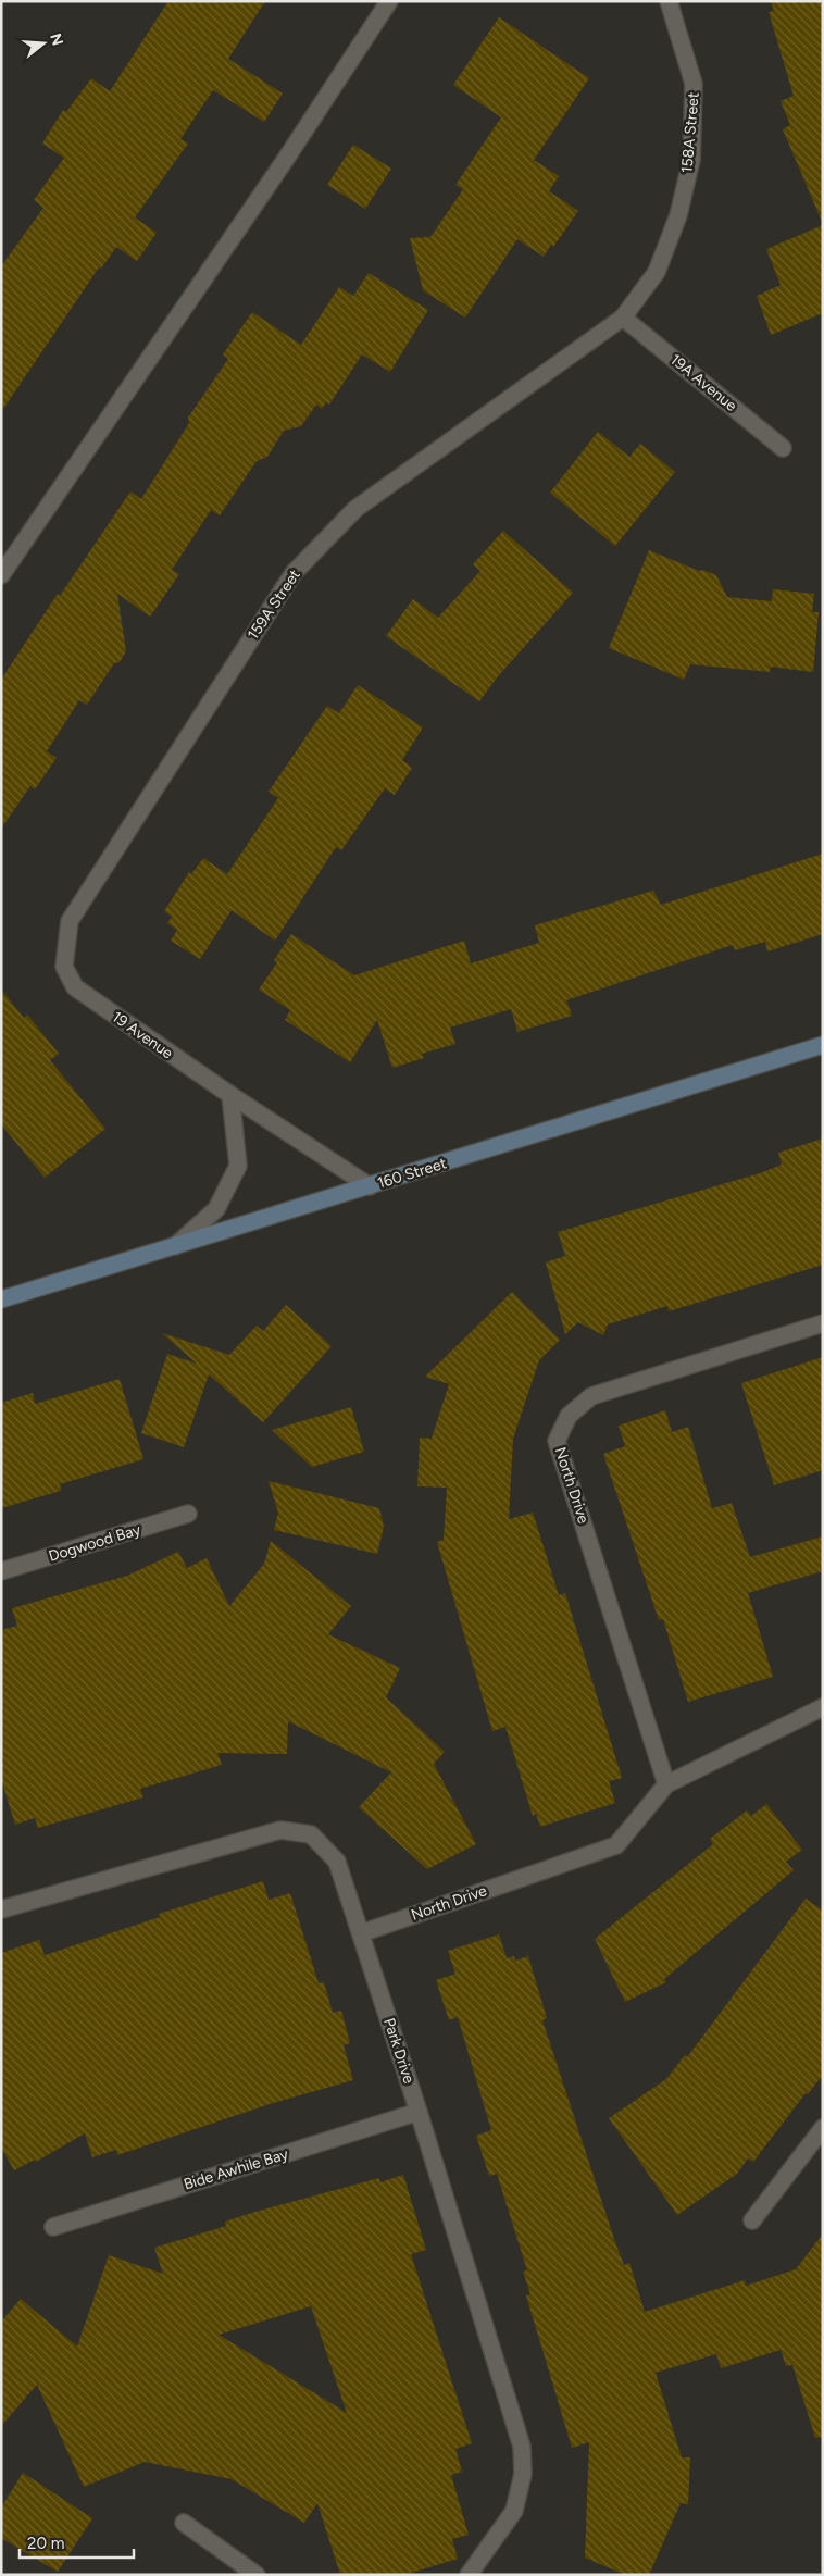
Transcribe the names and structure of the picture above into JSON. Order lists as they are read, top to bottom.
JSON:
{
  "streets": {
    "street": [
      "158A Street",
      "19A Avenue",
      "159A Street",
      "19 Avenue",
      "160 Street",
      "North Drive",
      "Dogwood Bay",
      "Park Drive",
      "Bide Awhile Bay"
    ]
  },
  "crossings": [
    ["158A Street", "19A Avenue"],
    ["158A Street", "159A Street"],
    ["19A Avenue", "159A Street"],
    ["159A Street", "19 Avenue"],
    ["19 Avenue", "160 Street"],
    ["North Drive", "Park Drive"],
    ["Park Drive", "Bide Awhile Bay"]
  ],
  "scale_bar": "20 m",
  "north": "right"
}
